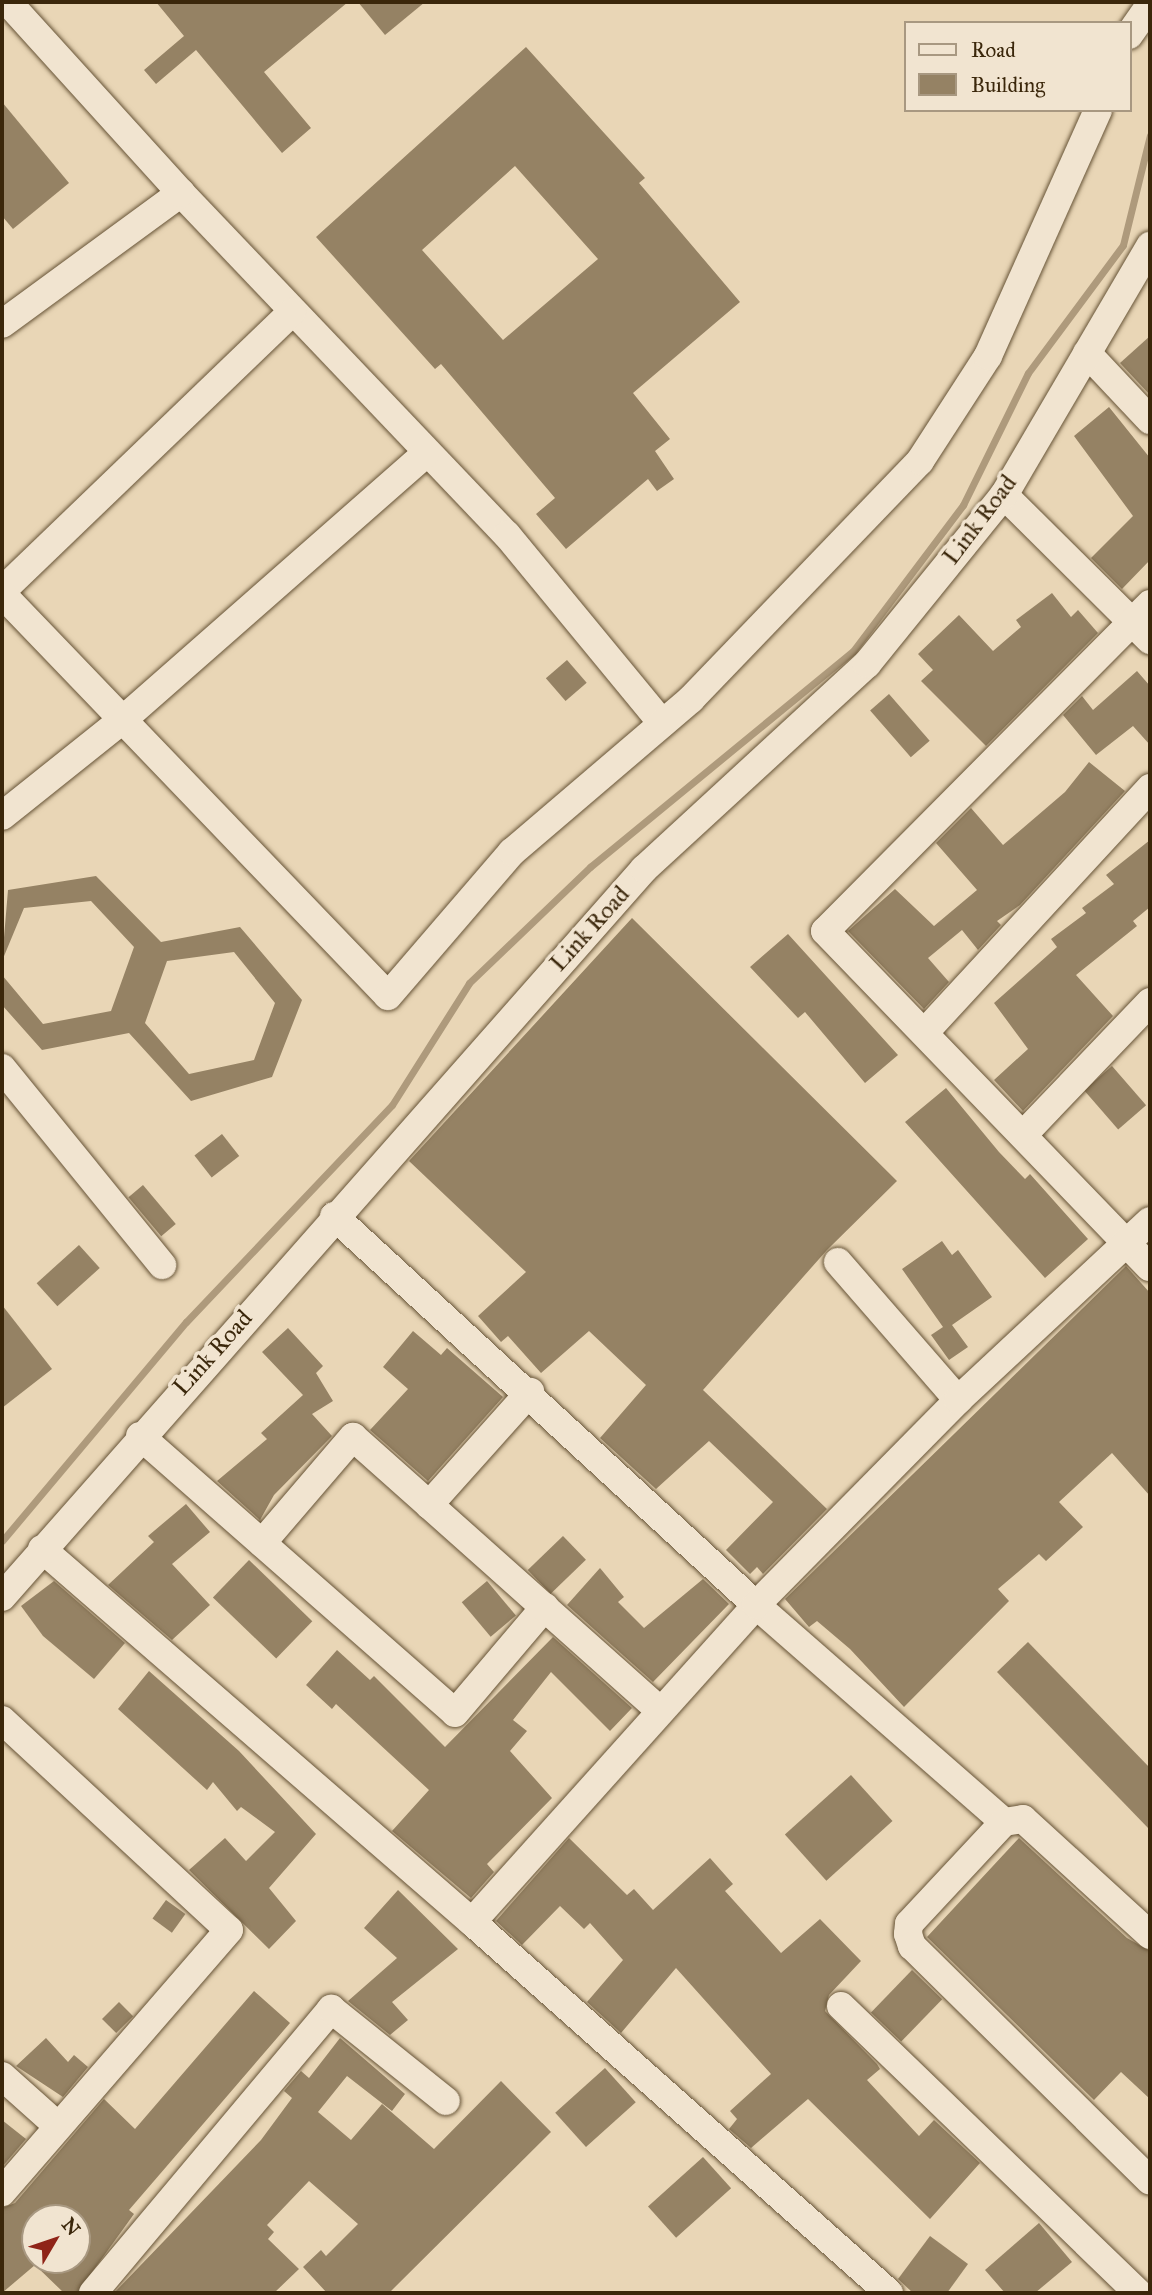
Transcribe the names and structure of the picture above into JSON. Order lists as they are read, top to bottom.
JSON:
{
  "streets": {
    "street": ["Link Road"]
  },
  "legend": ["Road", "Building"],
  "north": "top right"
}
